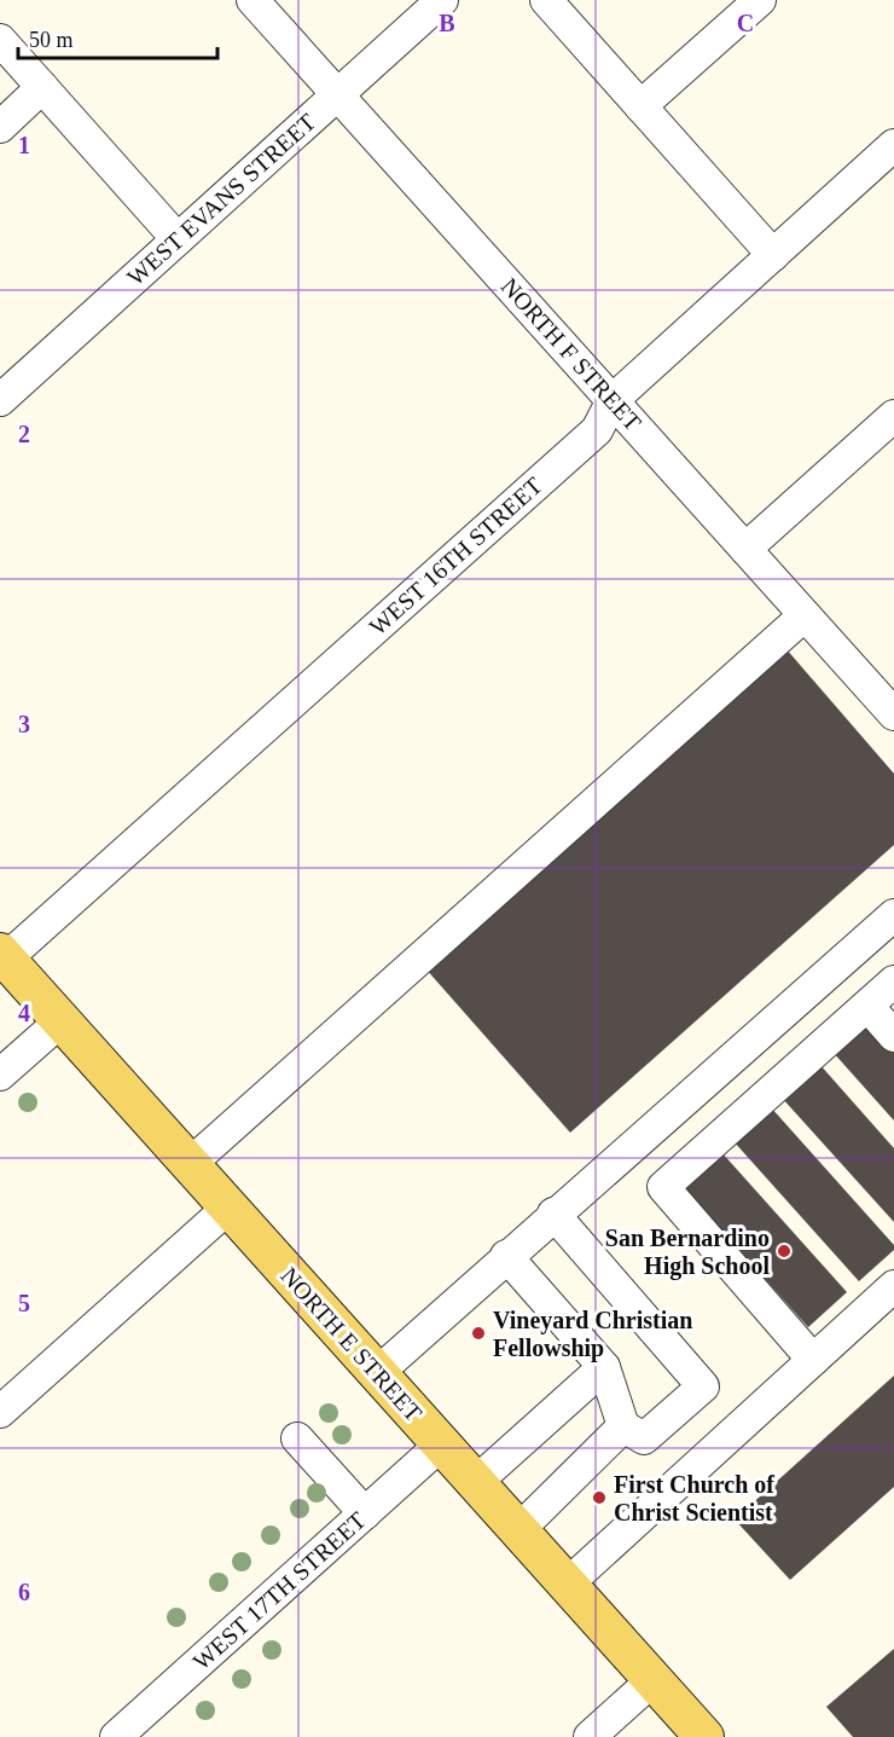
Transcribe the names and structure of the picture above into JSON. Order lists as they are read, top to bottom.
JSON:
{
  "streets": {
    "main road": ["NORTH E STREET"],
    "street": [
      "WEST EVANS STREET",
      "NORTH F STREET",
      "WEST 16TH STREET",
      "WEST 17TH STREET"
    ]
  },
  "crossings": [
    ["WEST EVANS STREET", "NORTH F STREET"],
    ["NORTH F STREET", "WEST 16TH STREET"],
    ["WEST 16TH STREET", "NORTH E STREET"],
    ["NORTH E STREET", "WEST 17TH STREET"]
  ],
  "places": ["San Bernardino High School", "Vineyard Christian Fellowship", "First Church of Christ Scientist"],
  "scale_bar": "50 m",
  "grid": {
    "columns": ["B", "C"],
    "rows": [
      "1",
      "2",
      "3",
      "4",
      "5",
      "6"
    ]
  }
}
